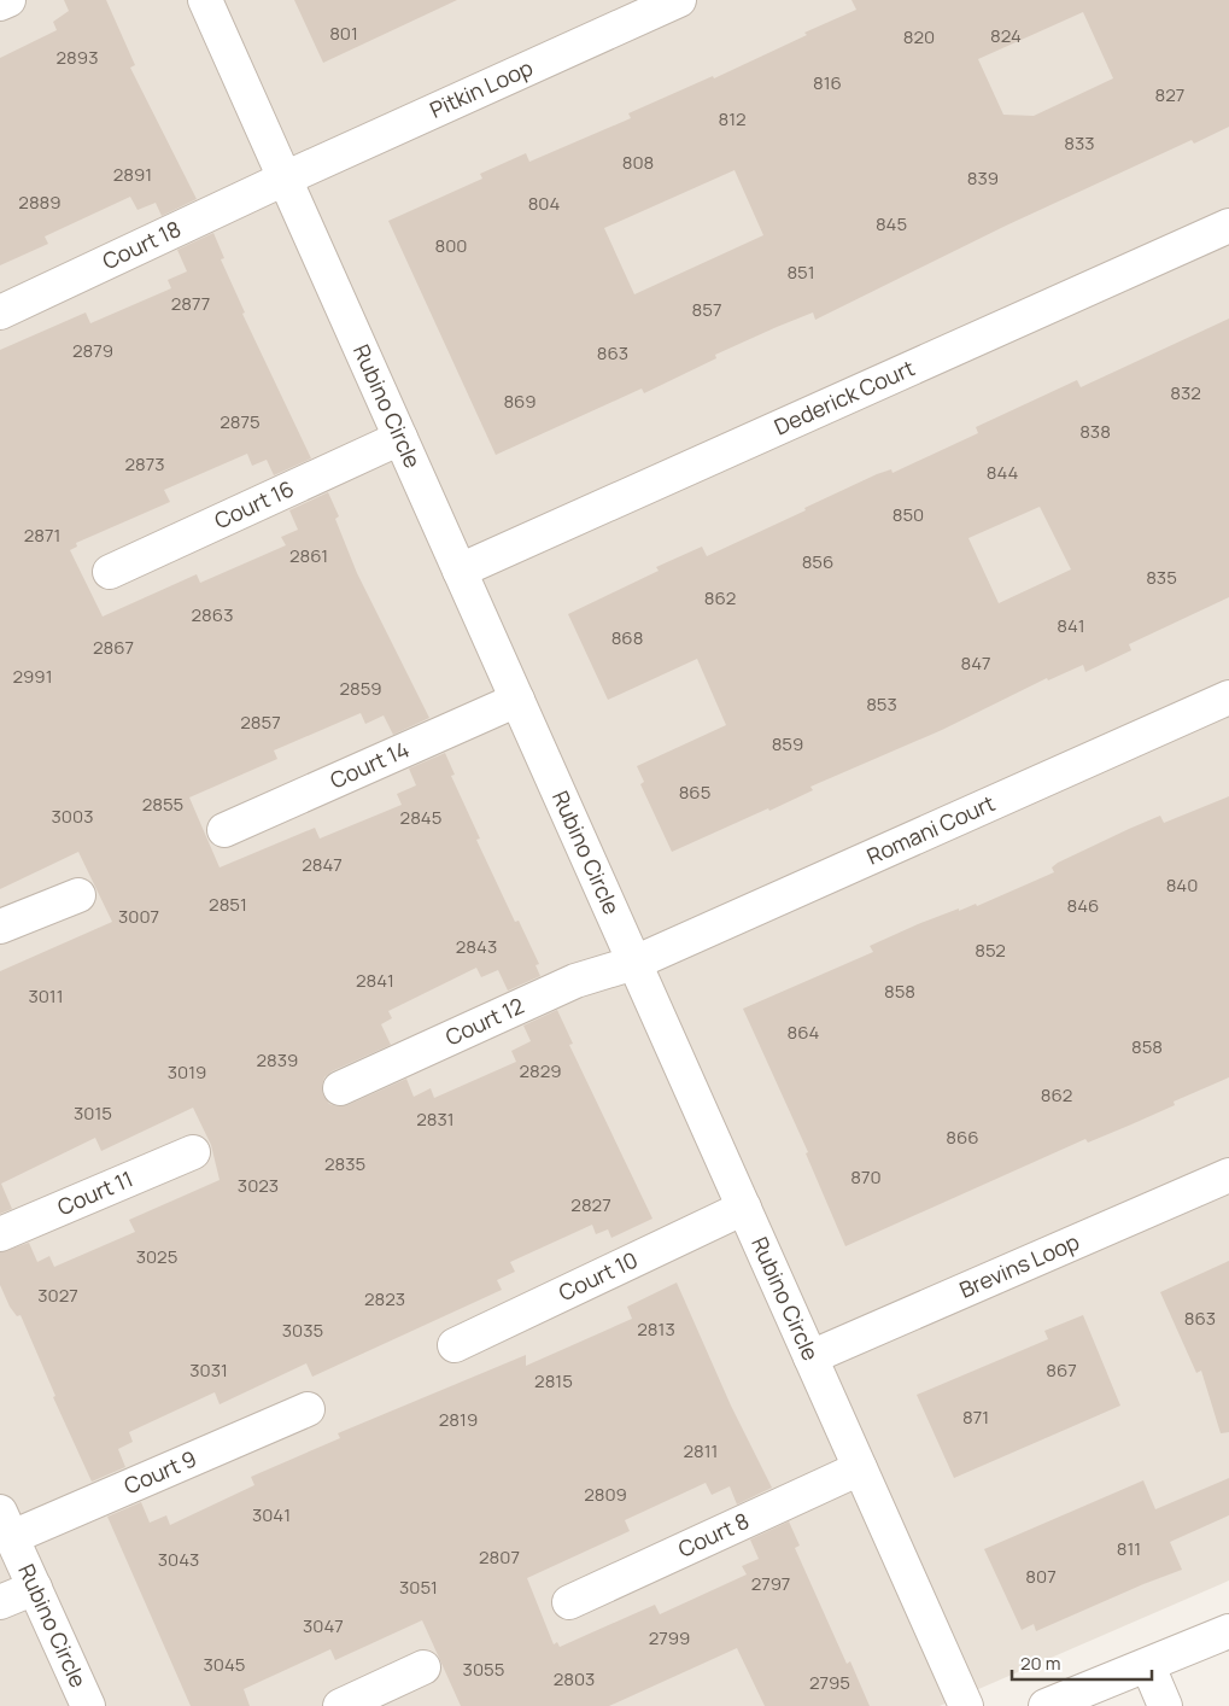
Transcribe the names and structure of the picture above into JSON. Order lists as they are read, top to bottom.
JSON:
{
  "streets": {
    "street": [
      "Pitkin Loop",
      "Court 18",
      "Dederick Court",
      "Rubino Circle",
      "Court 16",
      "Court 14",
      "Romani Court",
      "Court 12",
      "Court 11",
      "Brevins Loop",
      "Court 10",
      "Court 9",
      "Court 8"
    ]
  },
  "crossings": [
    ["Pitkin Loop", "Court 18"],
    ["Pitkin Loop", "Rubino Circle"],
    ["Court 18", "Rubino Circle"],
    ["Dederick Court", "Rubino Circle"],
    ["Rubino Circle", "Court 16"],
    ["Rubino Circle", "Court 14"],
    ["Rubino Circle", "Romani Court"],
    ["Rubino Circle", "Court 12"],
    ["Rubino Circle", "Brevins Loop"],
    ["Rubino Circle", "Court 10"],
    ["Rubino Circle", "Court 9"],
    ["Rubino Circle", "Court 8"],
    ["Romani Court", "Court 12"]
  ],
  "house_numbers": [
    "801",
    "824",
    "820",
    "2893",
    "816",
    "827",
    "812",
    "833",
    "808",
    "2891",
    "839",
    "2889",
    "804",
    "845",
    "800",
    "851",
    "2877",
    "857",
    "2879",
    "863",
    "832",
    "869",
    "2875",
    "838",
    "2873",
    "844",
    "850",
    "2871",
    "2861",
    "856",
    "835",
    "862",
    "2863",
    "841",
    "868",
    "2867",
    "847",
    "2991",
    "2859",
    "853",
    "2857",
    "859",
    "865",
    "2855",
    "3003",
    "2845",
    "2847",
    "840",
    "2851",
    "846",
    "3007",
    "2843",
    "852",
    "2841",
    "858",
    "3011",
    "864",
    "858",
    "2839",
    "2829",
    "3019",
    "862",
    "3015",
    "2831",
    "866",
    "2835",
    "870",
    "3023",
    "2827",
    "3025",
    "3027",
    "2823",
    "863",
    "2813",
    "3035",
    "3031",
    "867",
    "2815",
    "871",
    "2819",
    "2811",
    "2809",
    "3041",
    "811",
    "2807",
    "3043",
    "807",
    "2797",
    "3051",
    "3047",
    "2799",
    "3045",
    "3055",
    "2803",
    "2795"
  ],
  "scale_bar": "20 m"
}
